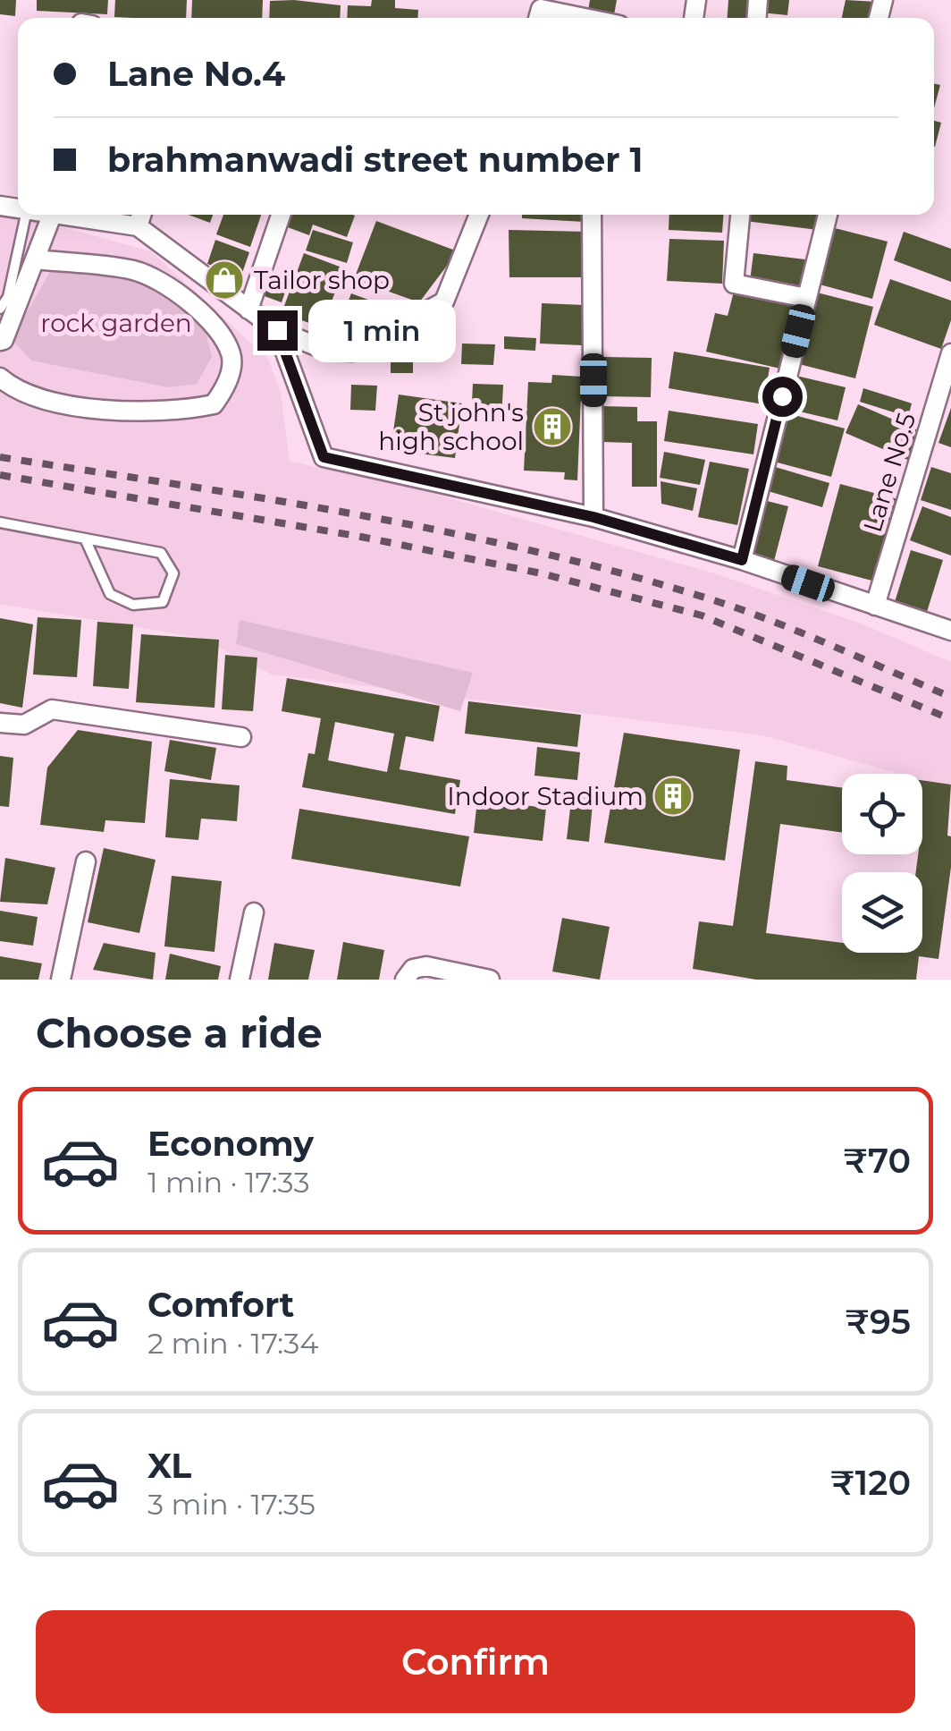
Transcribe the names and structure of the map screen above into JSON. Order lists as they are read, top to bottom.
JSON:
{
  "streets": {
    "street": ["Lane No.5"]
  },
  "parks": ["rock garden"],
  "places": {
    "shop": ["Tailor shop"],
    "building": ["St john's high school", "Indoor Stadium"]
  },
  "page": {
    "banner": ["Lane No.4", "brahmanwadi street number 1"],
    "bubble": "1 min",
    "heading": "Choose a ride",
    "list": [
      {
        "name": "Economy",
        "note": "1 min · 17:33",
        "value": "₹70"
      },
      {
        "name": "Comfort",
        "note": "2 min · 17:34",
        "value": "₹95"
      },
      {
        "name": "XL",
        "note": "3 min · 17:35",
        "value": "₹120"
      }
    ],
    "buttons": "Confirm"
  }
}
